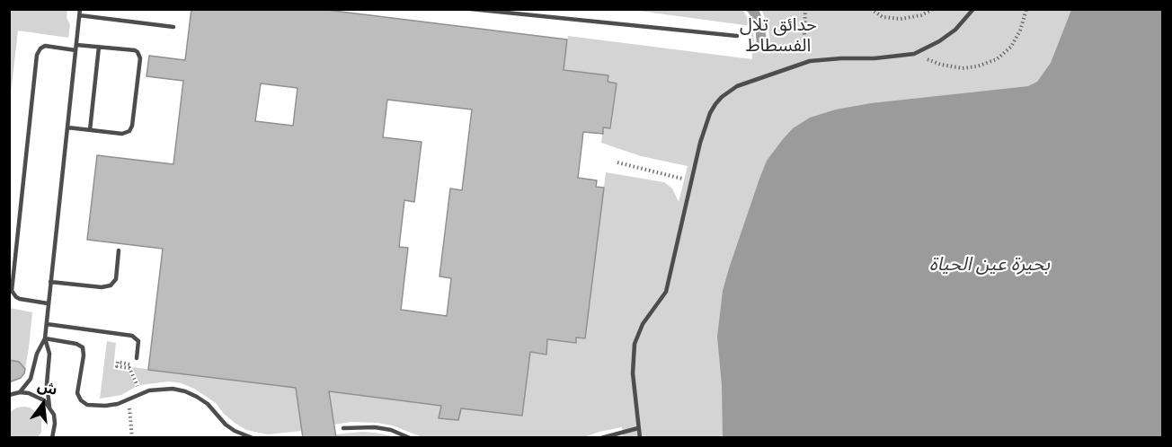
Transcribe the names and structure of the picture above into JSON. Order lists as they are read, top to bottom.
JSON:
{
  "water": ["بحيرة عين الحياة"],
  "parks": ["حدائق تلال الفسطاط"],
  "north": "top"
}
